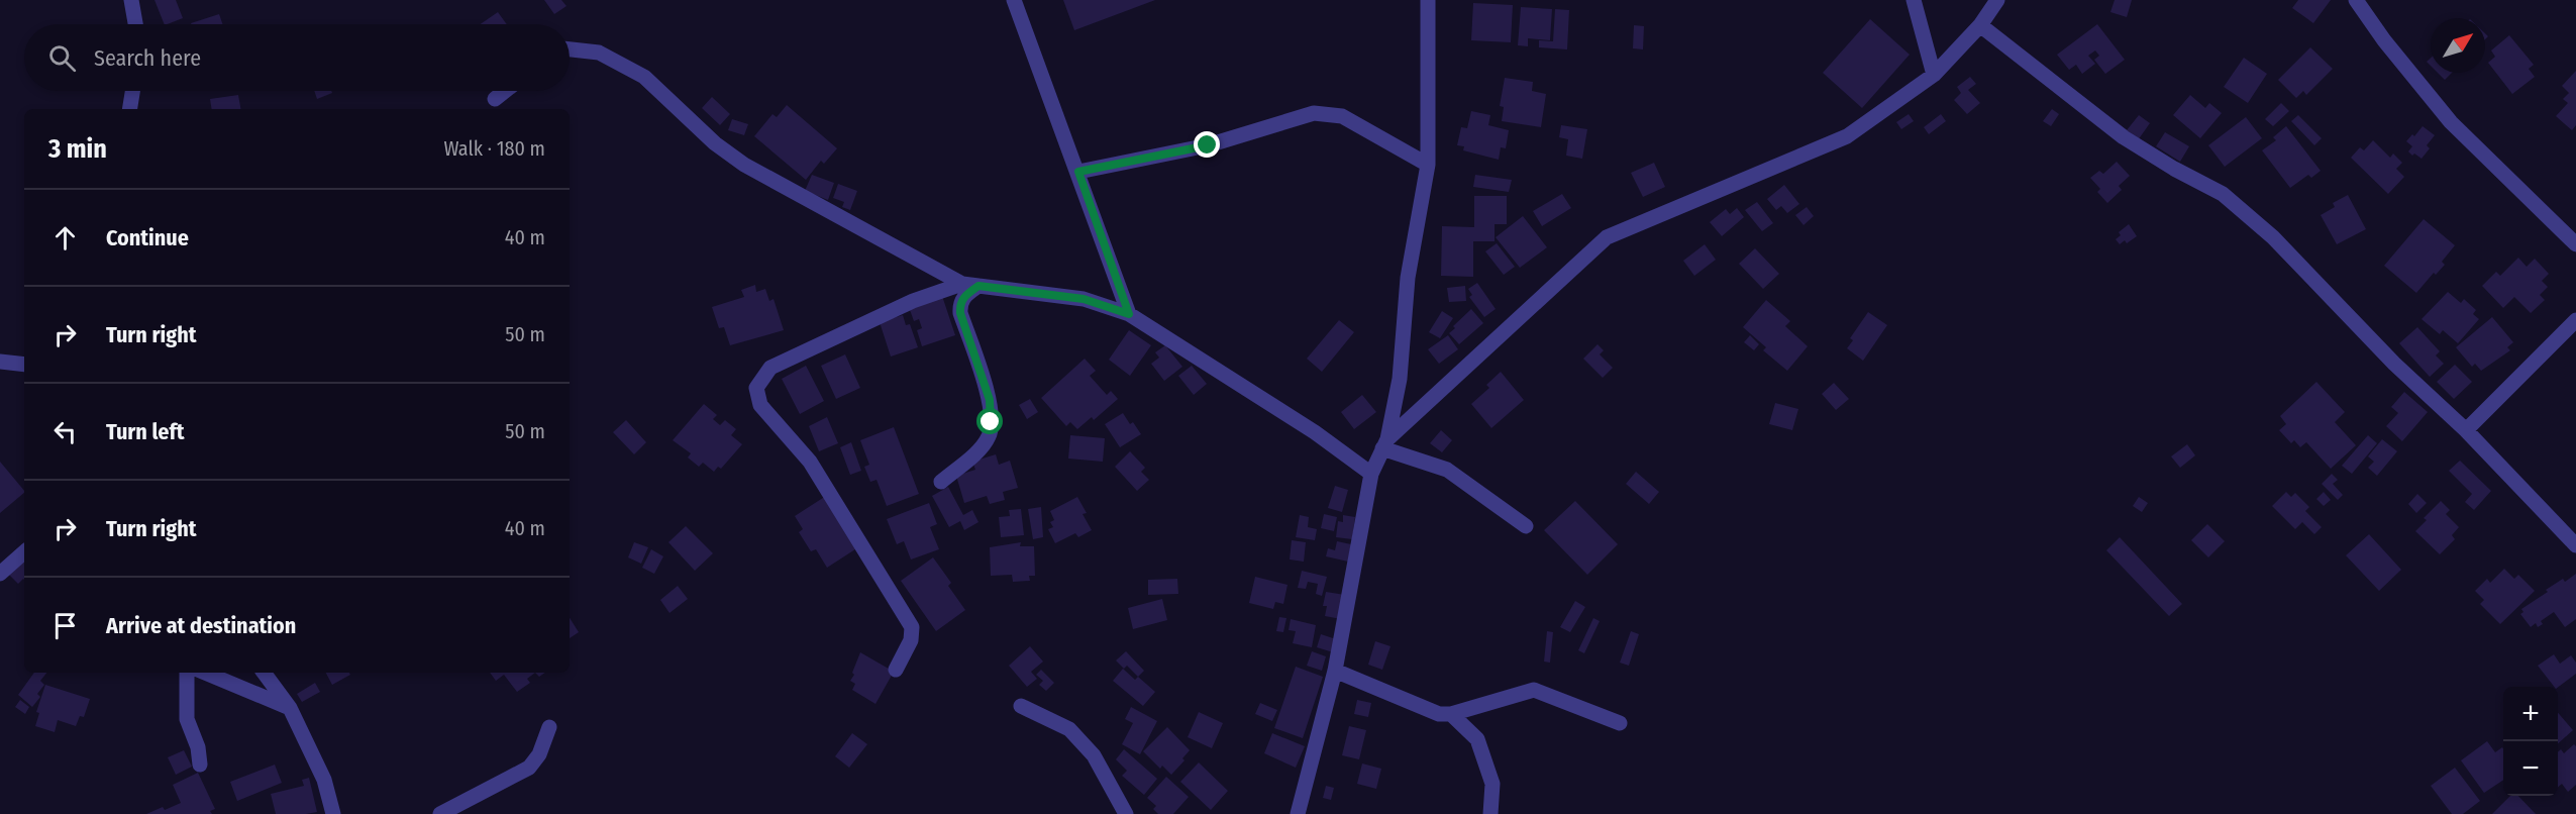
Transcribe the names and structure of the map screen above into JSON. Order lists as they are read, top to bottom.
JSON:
{
  "north": "top right",
  "page": {
    "search": "Search here",
    "heading": ["3 min", "Walk · 180 m"],
    "list": [
      ["Continue", "40 m"],
      ["Turn right", "50 m"],
      ["Turn left", "50 m"],
      ["Turn right", "40 m"],
      "Arrive at destination"
    ],
    "map_buttons": ["+", "−"]
  }
}
